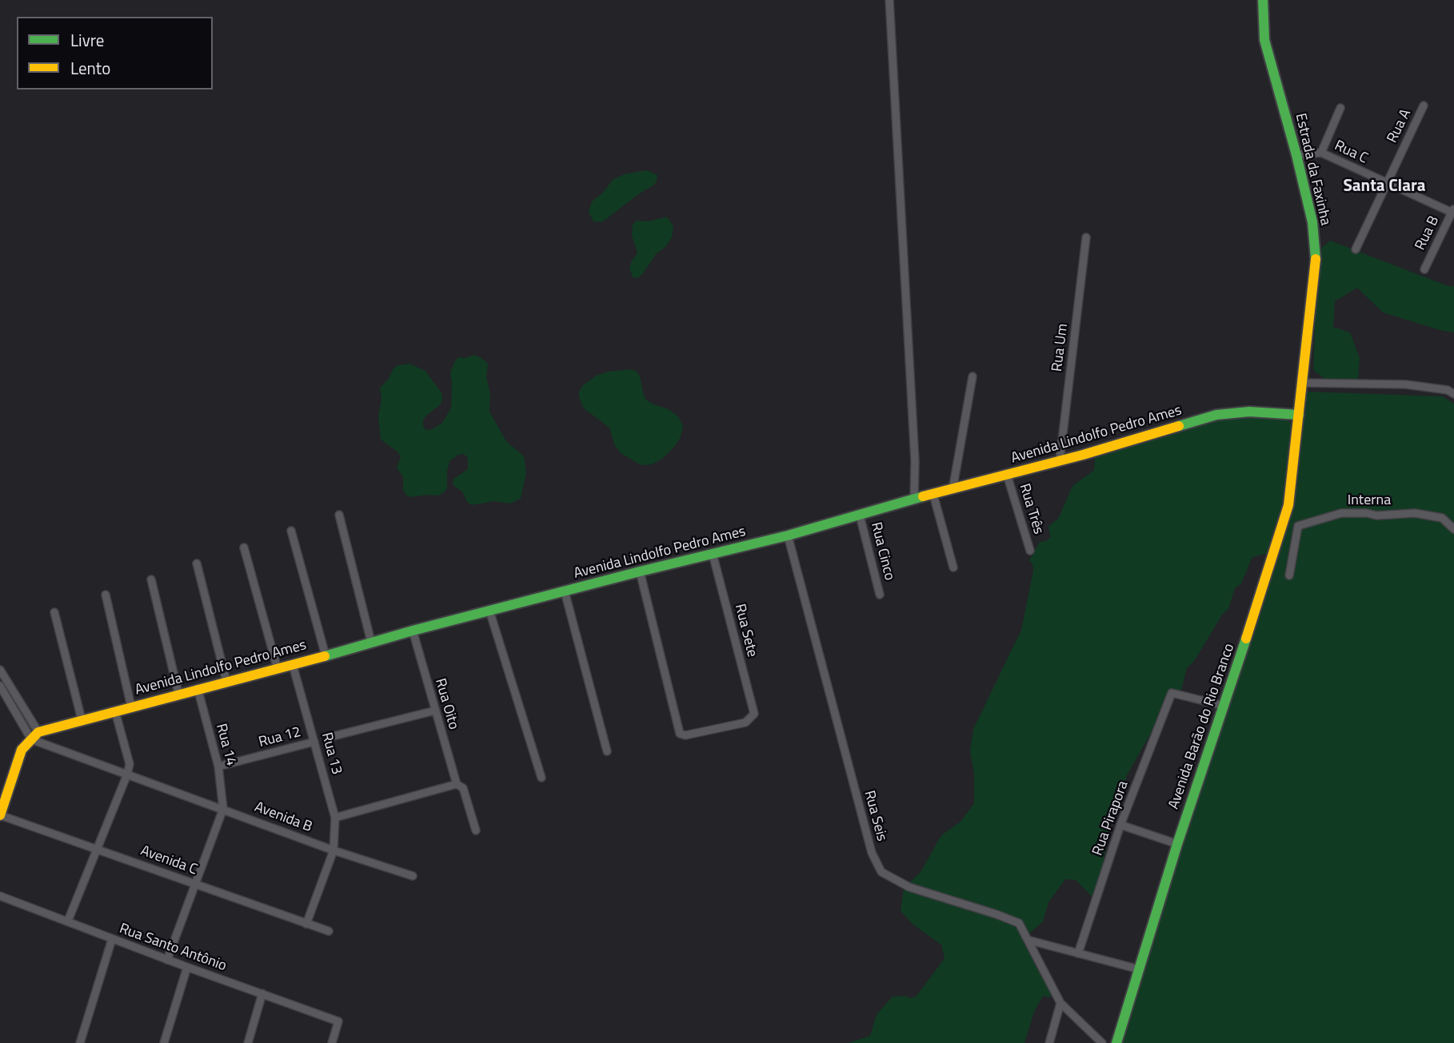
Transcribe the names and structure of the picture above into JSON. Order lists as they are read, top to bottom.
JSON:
{
  "streets": {
    "street": [
      "Rua A",
      "Rua C",
      "Estrada da Faxinha",
      "Rua B",
      "Rua Um",
      "Avenida Lindolfo Pedro Ames",
      "Interna",
      "Rua Três",
      "Rua Cinco",
      "Rua Sete",
      "Rua Oito",
      "Avenida Barão do Rio Branco",
      "Rua 12",
      "Rua 14",
      "Rua 13",
      "Rua Seis",
      "Avenida B",
      "Rua Pirapora",
      "Avenida C",
      "Rua Santo Antônio"
    ]
  },
  "crossings": [
    ["Rua A", "Rua C"],
    ["Rua C", "Estrada da Faxinha"],
    ["Rua C", "Rua B"],
    ["Estrada da Faxinha", "Avenida Lindolfo Pedro Ames"],
    ["Estrada da Faxinha", "Avenida Barão do Rio Branco"],
    ["Rua Um", "Avenida Lindolfo Pedro Ames"],
    ["Avenida Lindolfo Pedro Ames", "Rua Três"],
    ["Avenida Lindolfo Pedro Ames", "Rua Cinco"],
    ["Avenida Lindolfo Pedro Ames", "Rua Sete"],
    ["Avenida Lindolfo Pedro Ames", "Rua Oito"],
    ["Avenida Lindolfo Pedro Ames", "Avenida Barão do Rio Branco"],
    ["Avenida Lindolfo Pedro Ames", "Rua 14"],
    ["Avenida Lindolfo Pedro Ames", "Rua 13"],
    ["Avenida Lindolfo Pedro Ames", "Rua Seis"],
    ["Avenida Lindolfo Pedro Ames", "Avenida B"],
    ["Avenida Barão do Rio Branco", "Rua Pirapora"],
    ["Rua 12", "Rua 14"],
    ["Rua 12", "Rua 13"],
    ["Rua 14", "Avenida B"],
    ["Rua 13", "Avenida B"],
    ["Rua 13", "Avenida C"]
  ],
  "districts": ["Santa Clara"],
  "legend": ["Livre", "Lento"]
}
